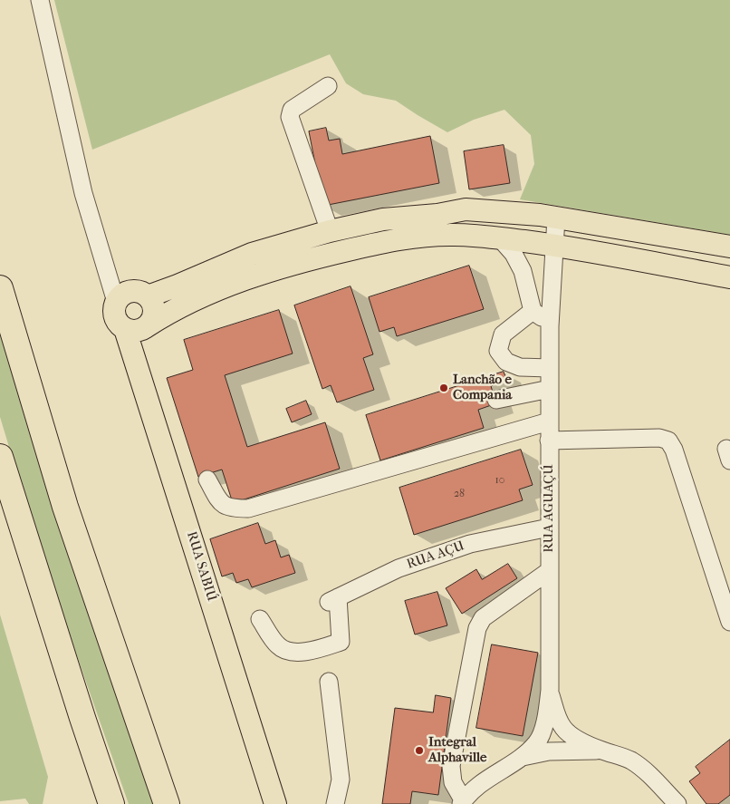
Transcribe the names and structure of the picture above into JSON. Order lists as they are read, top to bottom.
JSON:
{
  "streets": {
    "main road": ["RUA SABIÚ"],
    "street": ["RUA AGUAÇÚ", "RUA AÇU"]
  },
  "crossings": [
    ["RUA AGUAÇÚ", "RUA AÇU"]
  ],
  "places": ["Lanchão e Compania", "Integral Alphaville"],
  "house_numbers": ["10", "28"]
}
